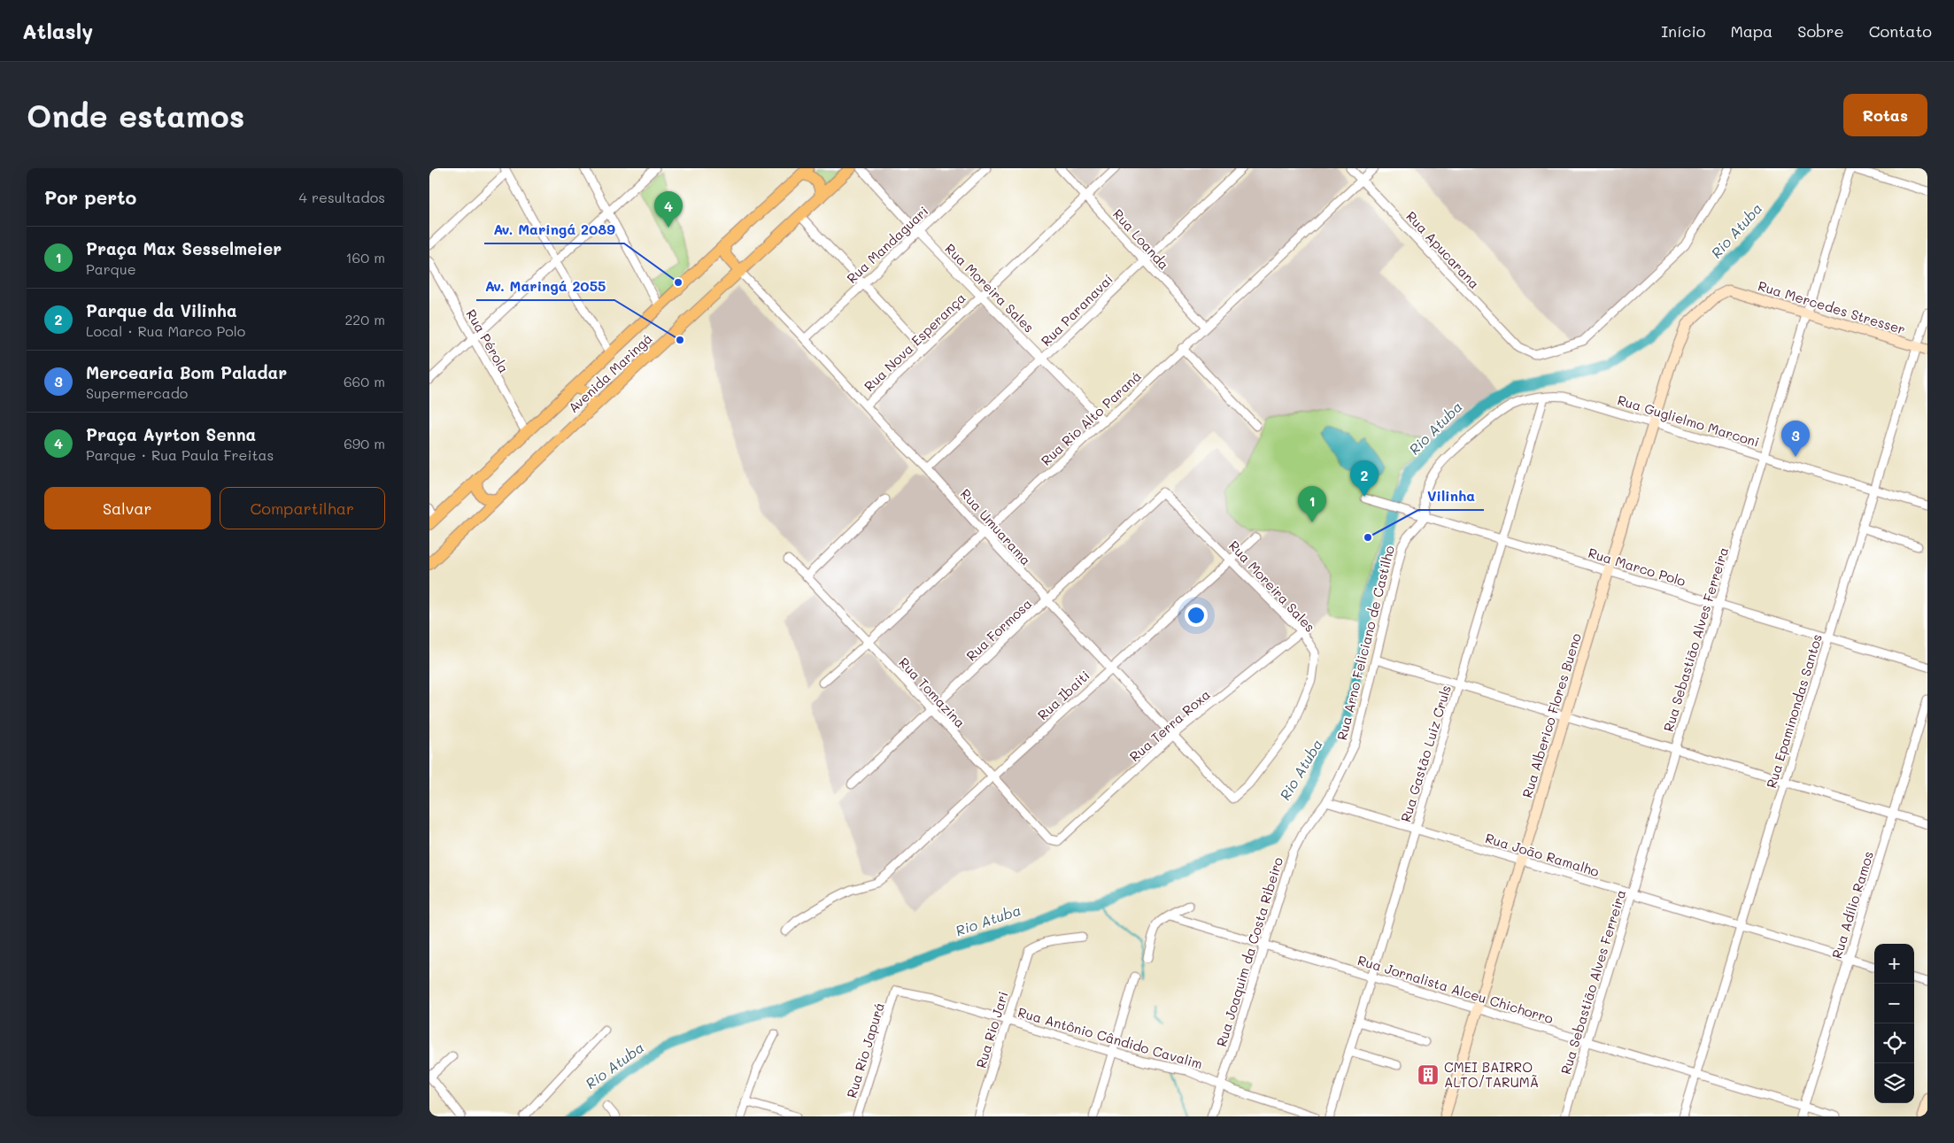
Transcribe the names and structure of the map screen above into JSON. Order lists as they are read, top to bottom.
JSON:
{
  "streets": {
    "main road": ["Avenida Maringá"],
    "street": [
      "Rua Loanda",
      "Rua Mandaguari",
      "Rua Apucarana",
      "Rua Moreira Sales",
      "Rua Mercedes Stresser",
      "Rua Paranavaí",
      "Rua Pérola",
      "Rua Nova Esperança",
      "Rua Rio Alto Paraná",
      "Rua Guglielmo Marconi",
      "Rua Umuarama",
      "Rua Marco Polo",
      "Rua Formosa",
      "Rua Sebastião Alves Ferreira",
      "Rua Arno Feliciano de Castilho",
      "Rua Tomazina",
      "Rua Ibaiti",
      "Rua Epaminondas Santos",
      "Rua Alberico Flores Bueno",
      "Rua Terra Roxa",
      "Rua Gastão Luiz Cruls",
      "Rua João Ramalho",
      "Rua Adílio Ramos",
      "Rua Joaquim da Costa Ribeiro",
      "Rua Jornalista Alceu Chichorro",
      "Rua Rio Jari",
      "Rua Antônio Cândido Cavalim",
      "Rua Rio Japurá"
    ]
  },
  "crossings": [
    ["Rua Loanda", "Rua Paranavaí"],
    ["Rua Loanda", "Rua Nova Esperança"],
    ["Rua Loanda", "Rua Rio Alto Paraná"],
    ["Rua Mandaguari", "Rua Moreira Sales"],
    ["Rua Mandaguari", "Rua Umuarama"],
    ["Rua Apucarana", "Rua Rio Alto Paraná"],
    ["Rua Moreira Sales", "Rua Paranavaí"],
    ["Rua Moreira Sales", "Rua Nova Esperança"],
    ["Rua Moreira Sales", "Rua Rio Alto Paraná"],
    ["Rua Moreira Sales", "Rua Umuarama"],
    ["Rua Moreira Sales", "Rua Formosa"],
    ["Rua Moreira Sales", "Rua Ibaiti"],
    ["Rua Moreira Sales", "Rua Terra Roxa"],
    ["Rua Mercedes Stresser", "Rua Sebastião Alves Ferreira"],
    ["Rua Mercedes Stresser", "Rua Epaminondas Santos"],
    ["Rua Mercedes Stresser", "Rua Alberico Flores Bueno"],
    ["Rua Paranavaí", "Rua Umuarama"],
    ["Rua Pérola", "Avenida Maringá"],
    ["Rua Nova Esperança", "Rua Umuarama"],
    ["Avenida Maringá", "Rua Umuarama"],
    ["Rua Rio Alto Paraná", "Rua Umuarama"],
    ["Rua Rio Alto Paraná", "Rua Tomazina"],
    ["Rua Guglielmo Marconi", "Rua Sebastião Alves Ferreira"],
    ["Rua Guglielmo Marconi", "Rua Epaminondas Santos"],
    ["Rua Guglielmo Marconi", "Rua Alberico Flores Bueno"],
    ["Rua Guglielmo Marconi", "Rua Gastão Luiz Cruls"],
    ["Rua Umuarama", "Rua Formosa"],
    ["Rua Umuarama", "Rua Ibaiti"],
    ["Rua Umuarama", "Rua Terra Roxa"],
    ["Rua Marco Polo", "Rua Sebastião Alves Ferreira"],
    ["Rua Marco Polo", "Rua Arno Feliciano de Castilho"],
    ["Rua Marco Polo", "Rua Epaminondas Santos"],
    ["Rua Marco Polo", "Rua Alberico Flores Bueno"],
    ["Rua Marco Polo", "Rua Gastão Luiz Cruls"],
    ["Rua Formosa", "Rua Tomazina"],
    ["Rua Sebastião Alves Ferreira", "Rua João Ramalho"],
    ["Rua Sebastião Alves Ferreira", "Rua Jornalista Alceu Chichorro"],
    ["Rua Arno Feliciano de Castilho", "Rua João Ramalho"],
    ["Rua Arno Feliciano de Castilho", "Rua Joaquim da Costa Ribeiro"],
    ["Rua Tomazina", "Rua Ibaiti"],
    ["Rua Tomazina", "Rua Terra Roxa"],
    ["Rua Epaminondas Santos", "Rua João Ramalho"],
    ["Rua Epaminondas Santos", "Rua Jornalista Alceu Chichorro"],
    ["Rua Alberico Flores Bueno", "Rua João Ramalho"],
    ["Rua Alberico Flores Bueno", "Rua Jornalista Alceu Chichorro"],
    ["Rua Gastão Luiz Cruls", "Rua João Ramalho"],
    ["Rua Gastão Luiz Cruls", "Rua Jornalista Alceu Chichorro"],
    ["Rua João Ramalho", "Rua Adílio Ramos"],
    ["Rua João Ramalho", "Rua Joaquim da Costa Ribeiro"],
    ["Rua Adílio Ramos", "Rua Jornalista Alceu Chichorro"],
    ["Rua Joaquim da Costa Ribeiro", "Rua Jornalista Alceu Chichorro"],
    ["Rua Joaquim da Costa Ribeiro", "Rua Antônio Cândido Cavalim"],
    ["Rua Rio Jari", "Rua Antônio Cândido Cavalim"],
    ["Rua Antônio Cândido Cavalim", "Rua Rio Japurá"]
  ],
  "water": ["Rio Atuba"],
  "places": {
    "other": ["Av. Maringá 2089", "Av. Maringá 2055", "Vilinha"],
    "building": ["CMEI BAIRRO ALTO/TARUMÃ"]
  },
  "page": {
    "header": "Atlasly",
    "nav": [
      "Início",
      "Mapa",
      "Sobre",
      "Contato"
    ],
    "buttons": [
      "Rotas",
      ["Salvar", "Compartilhar"]
    ],
    "title": "Onde estamos",
    "heading": ["Por perto", "4 resultados"],
    "pins": [
      "4",
      "3",
      "2",
      "1"
    ],
    "list": [
      {
        "mark": "1",
        "name": "Praça Max Sesselmeier",
        "note": "Parque",
        "value": "160 m"
      },
      {
        "mark": "2",
        "name": "Parque da Vilinha",
        "note": "Local · Rua Marco Polo",
        "value": "220 m"
      },
      {
        "mark": "3",
        "name": "Mercearia Bom Paladar",
        "note": "Supermercado",
        "value": "660 m"
      },
      {
        "mark": "4",
        "name": "Praça Ayrton Senna",
        "note": "Parque · Rua Paula Freitas",
        "value": "690 m"
      }
    ],
    "map_buttons": ["+", "−"]
  }
}
